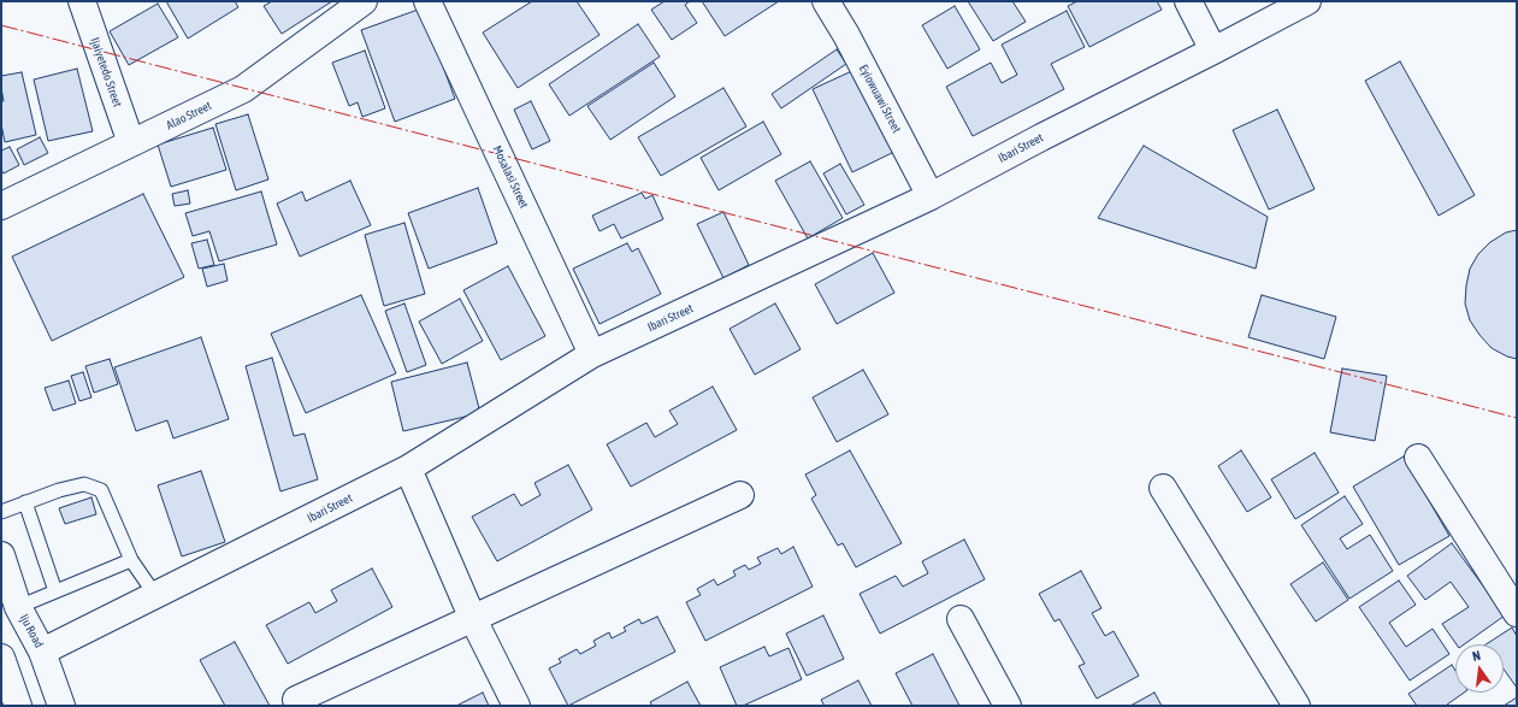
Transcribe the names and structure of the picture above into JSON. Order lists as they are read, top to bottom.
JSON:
{
  "streets": {
    "street": [
      "Ijaiyetedo Street",
      "Eyiowuawi Street",
      "Alao Street",
      "Ibari Street",
      "Mosalasi Street",
      "Iju Road"
    ]
  },
  "crossings": [
    ["Ijaiyetedo Street", "Alao Street"],
    ["Eyiowuawi Street", "Ibari Street"],
    ["Ibari Street", "Mosalasi Street"],
    ["Ibari Street", "Iju Road"]
  ],
  "north": "top"
}
